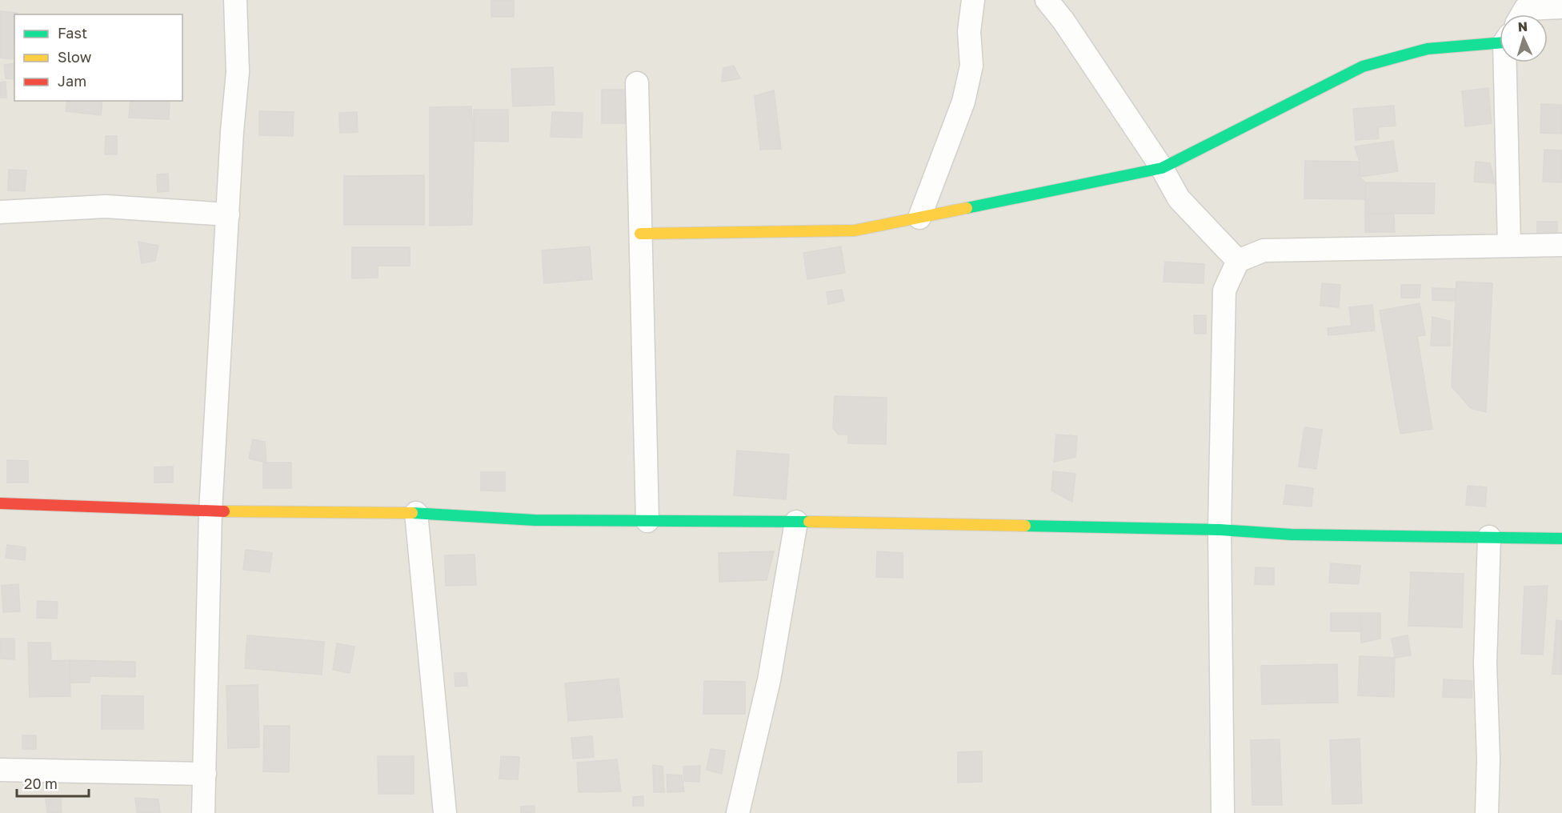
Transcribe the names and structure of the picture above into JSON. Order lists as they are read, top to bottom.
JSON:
{
  "legend": ["Fast", "Slow", "Jam"],
  "scale_bar": "20 m",
  "north": "top"
}
